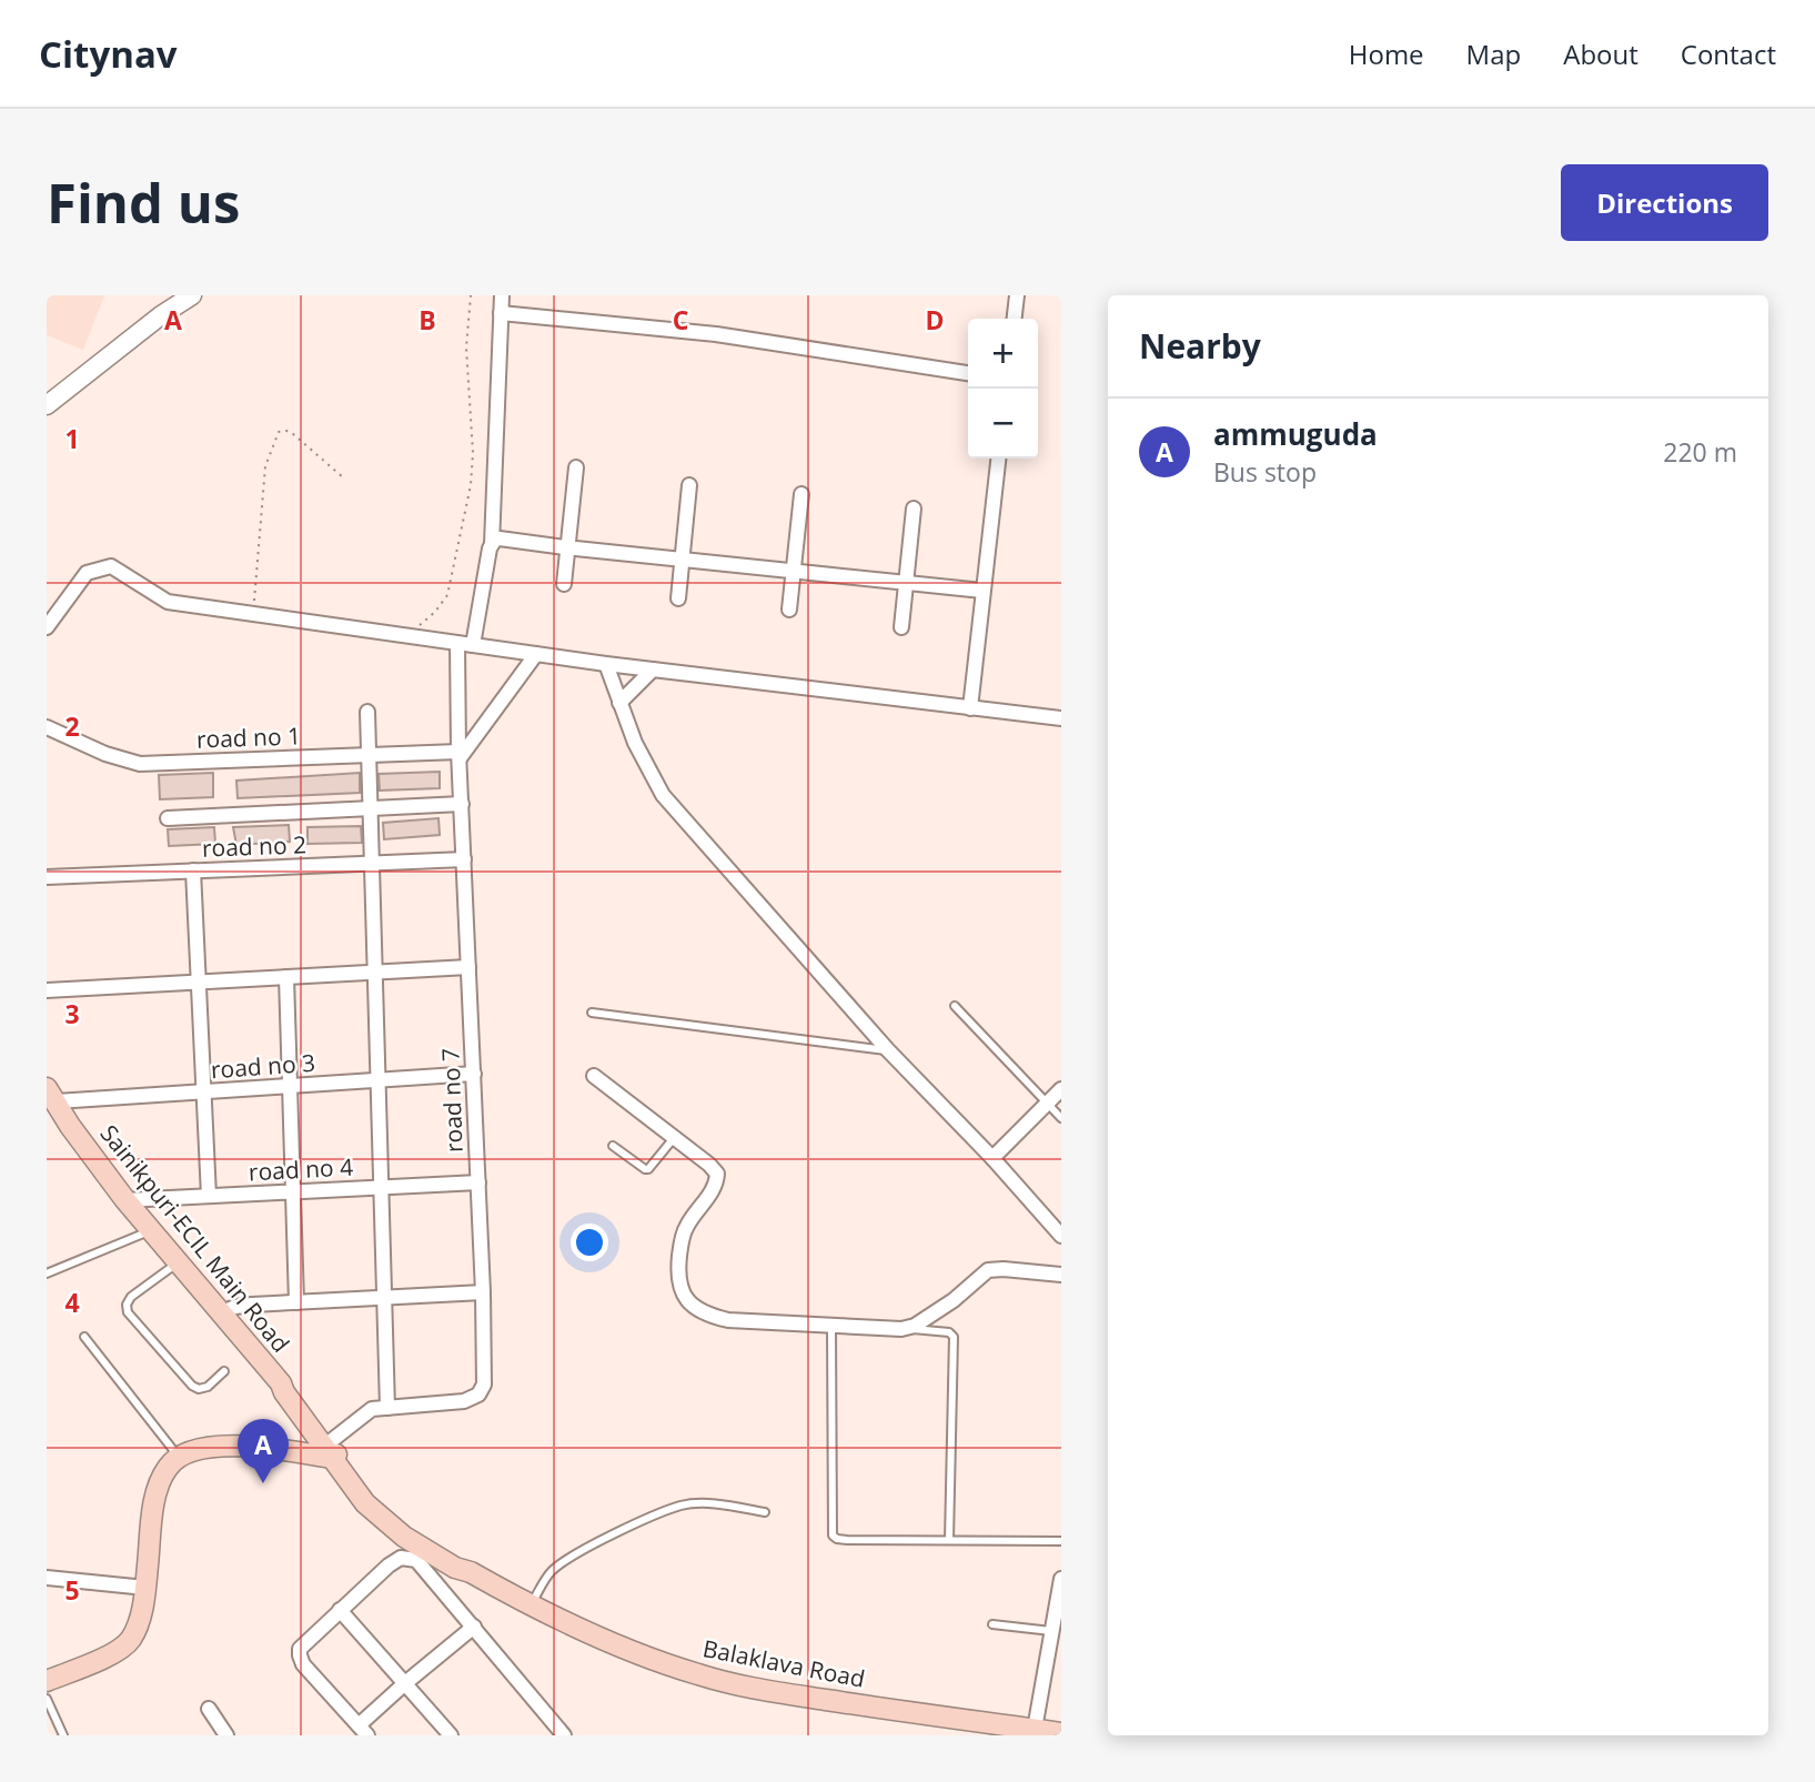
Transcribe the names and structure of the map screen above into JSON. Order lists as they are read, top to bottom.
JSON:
{
  "streets": {
    "main road": ["Sainikpuri-ECIL Main Road", "Balaklava Road"],
    "street": [
      "road no 1",
      "road no 2",
      "road no 3",
      "road no 7",
      "road no 4"
    ]
  },
  "crossings": [
    ["road no 1", "road no 7"],
    ["road no 2", "road no 7"],
    ["road no 3", "road no 7"],
    ["road no 3", "Sainikpuri-ECIL Main Road"],
    ["road no 7", "road no 4"],
    ["road no 7", "Sainikpuri-ECIL Main Road"],
    ["road no 4", "Sainikpuri-ECIL Main Road"],
    ["Sainikpuri-ECIL Main Road", "Balaklava Road"]
  ],
  "page": {
    "header": "Citynav",
    "nav": [
      "Home",
      "Map",
      "About",
      "Contact"
    ],
    "buttons": "Directions",
    "title": "Find us",
    "heading": "Nearby",
    "map_buttons": ["+", "−"],
    "list": [
      {
        "mark": "A",
        "name": "ammuguda",
        "note": "Bus stop",
        "value": "220 m"
      }
    ],
    "pins": "A"
  },
  "grid": {
    "columns": [
      "A",
      "B",
      "C",
      "D"
    ],
    "rows": [
      "1",
      "2",
      "3",
      "4",
      "5"
    ]
  }
}
